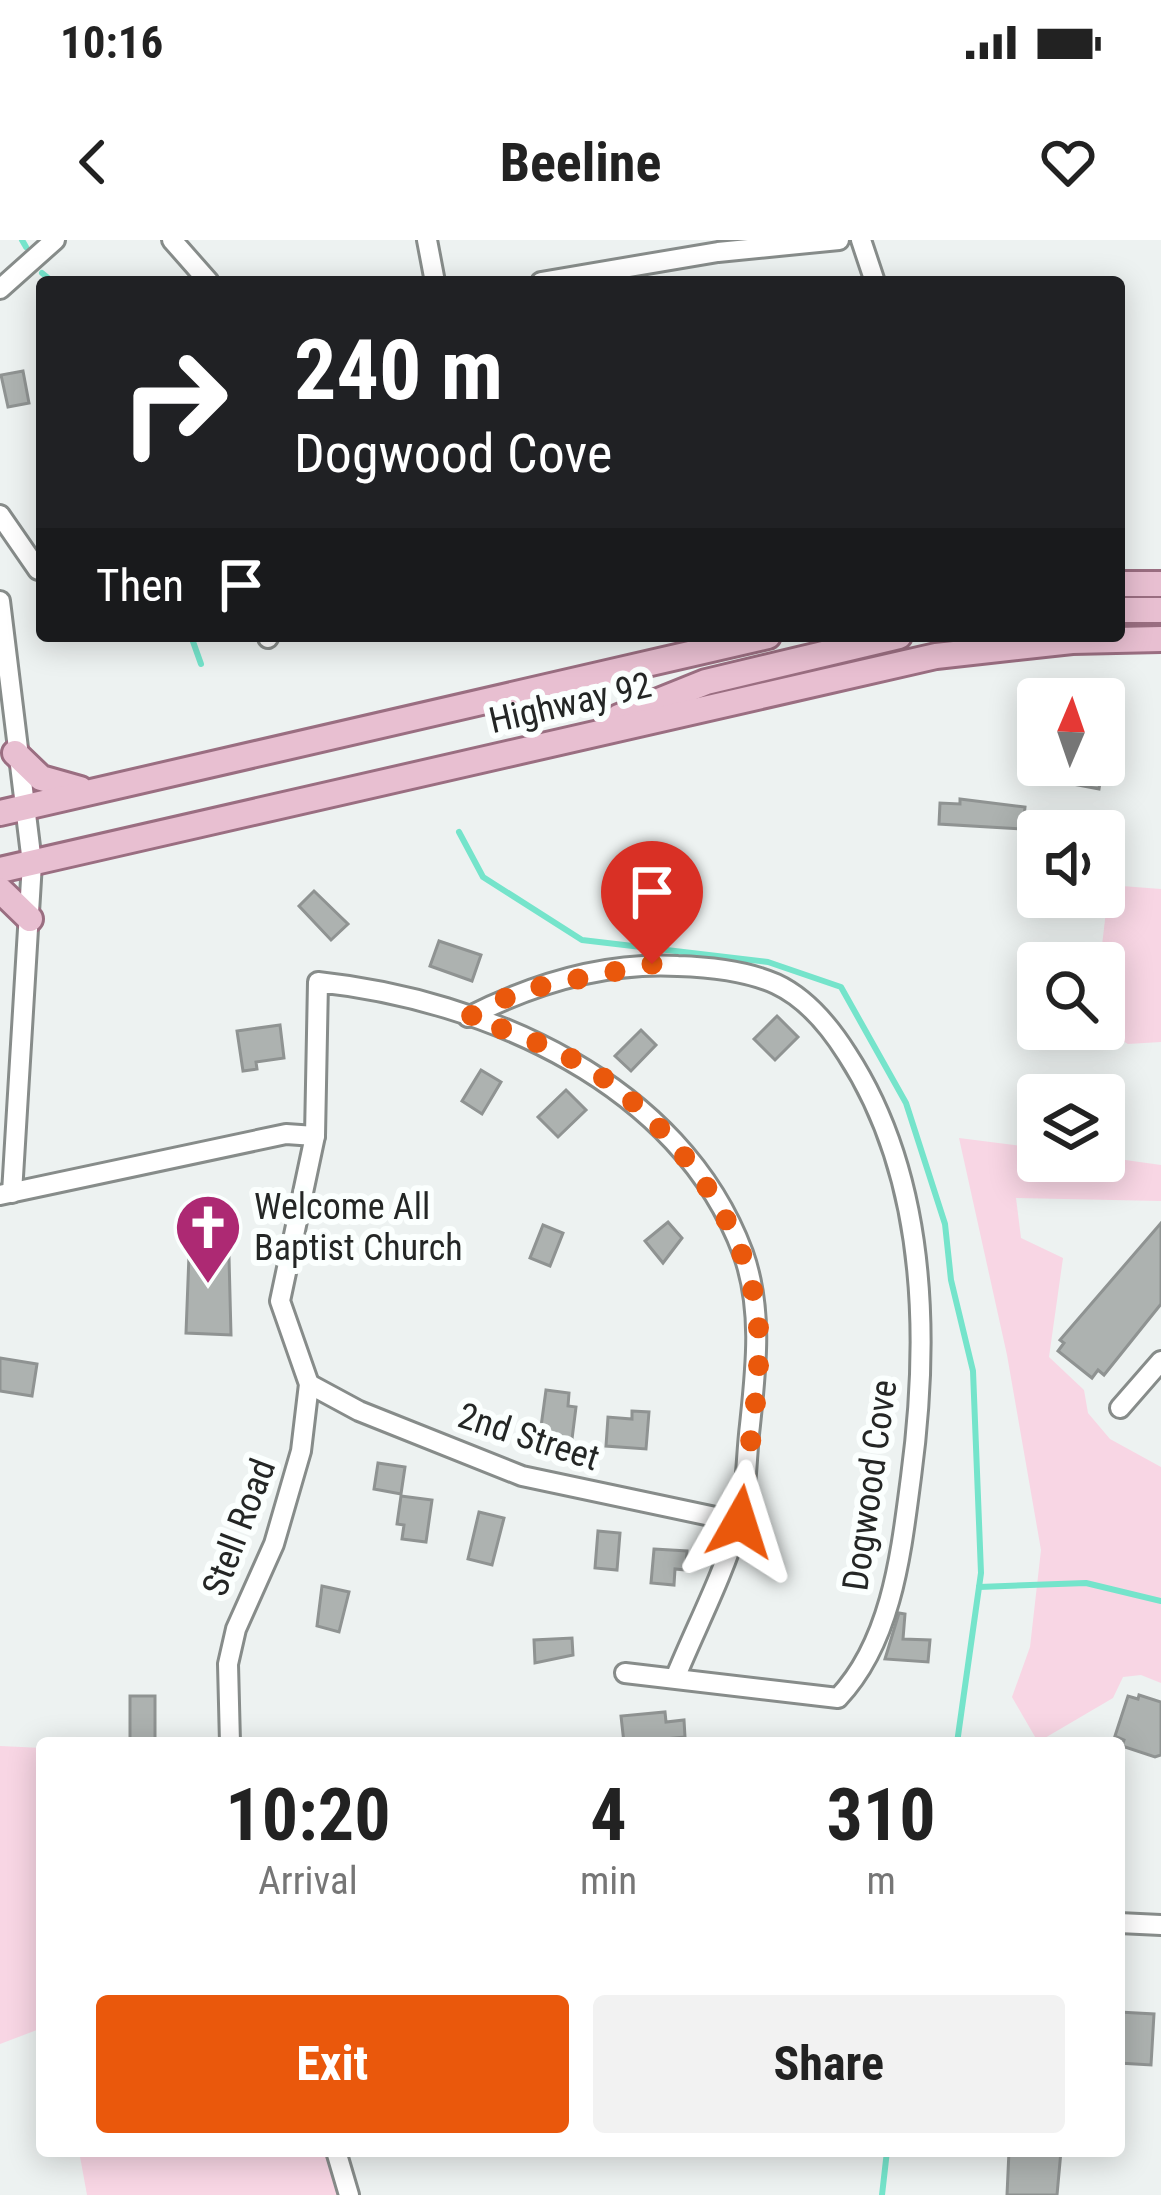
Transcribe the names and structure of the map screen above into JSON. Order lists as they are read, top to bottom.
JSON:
{
  "streets": {
    "main road": ["Highway 92"],
    "street": ["2nd Street", "Dogwood Cove", "Stell Road"]
  },
  "crossings": [
    ["2nd Street", "Stell Road"],
    ["Dogwood Cove", "Stell Road"]
  ],
  "places": {
    "church": ["Welcome All Baptist Church"]
  },
  "north": "top",
  "page": {
    "status": "10:16",
    "header": "Beeline",
    "turn": ["240 m", "Dogwood Cove"],
    "then": "Then",
    "eta": [
      "10:20",
      "Arrival",
      "4",
      "min",
      "310",
      "m"
    ],
    "buttons": ["Exit", "Share"]
  }
}
